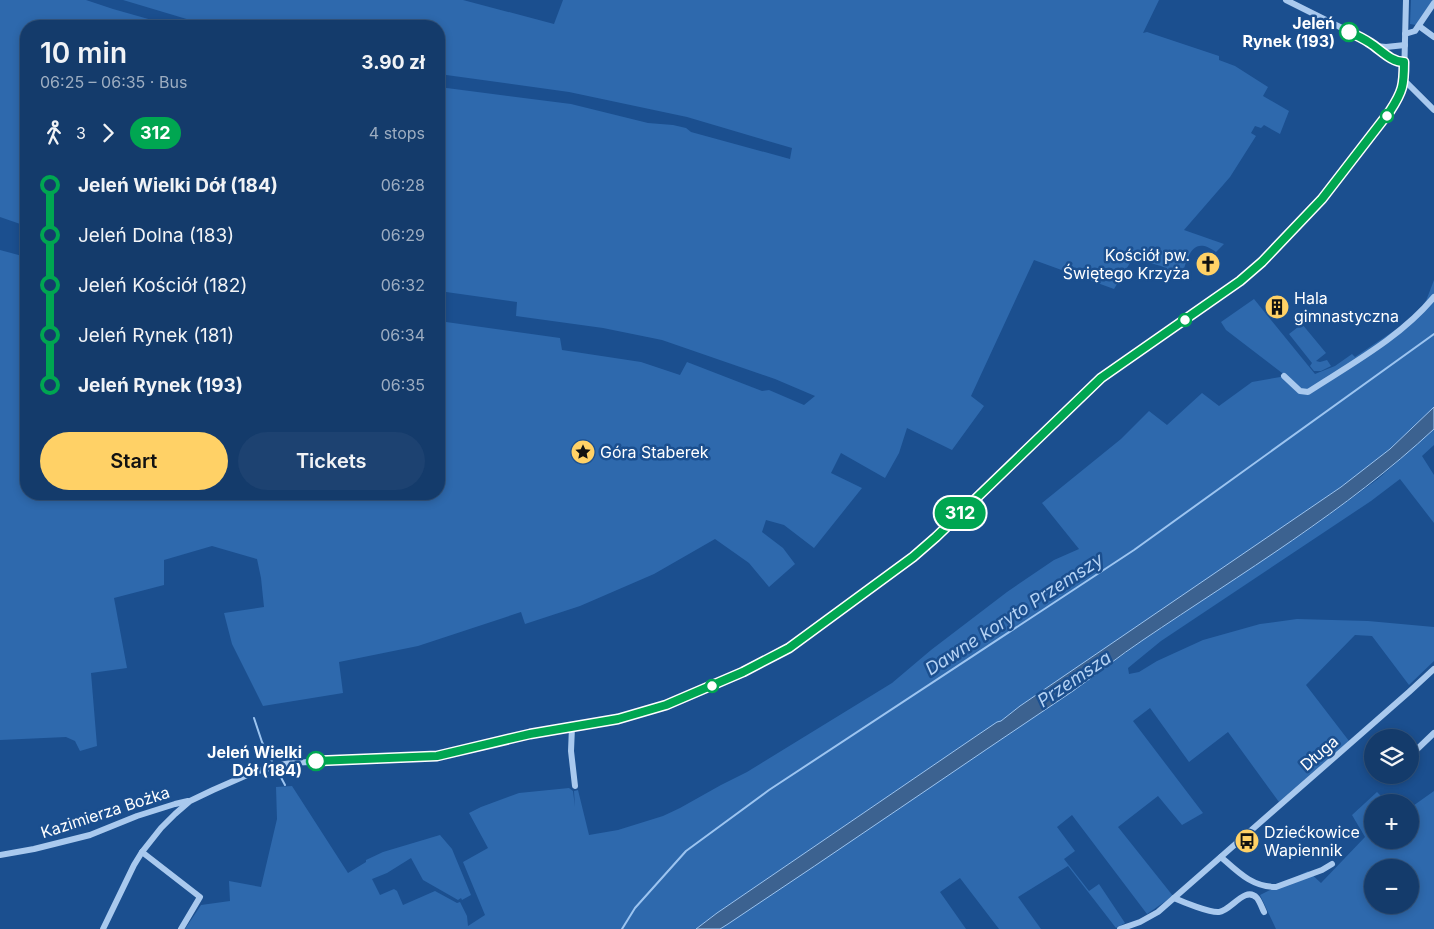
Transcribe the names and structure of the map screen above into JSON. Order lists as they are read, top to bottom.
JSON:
{
  "streets": {
    "street": ["Długa", "Kazimierza Bożka"]
  },
  "water": ["Dawne koryto Przemszy", "Przemsza"],
  "places": {
    "other": ["Jeleń Rynek (193)", "Jeleń Wielki Dół (184)"],
    "church": ["Kościół pw. Świętego Krzyża"],
    "building": ["Hala gimnastyczna"],
    "place": ["Góra Staberek"],
    "bus stop": ["Dziećkowice Wapiennik"]
  },
  "lines": ["bus line 312"],
  "page": {
    "on_map": "312",
    "heading": ["10 min", "06:25 – 06:35 · Bus", "3.90 zł"],
    "legs": ["3", "312", "4 stops"],
    "list": [
      {
        "name": "Jeleń Wielki Dół (184)",
        "value": "06:28"
      },
      {
        "name": "Jeleń Dolna (183)",
        "value": "06:29"
      },
      {
        "name": "Jeleń Kościół (182)",
        "value": "06:32"
      },
      {
        "name": "Jeleń Rynek (181)",
        "value": "06:34"
      },
      {
        "name": "Jeleń Rynek (193)",
        "value": "06:35"
      }
    ],
    "buttons": ["Start", "Tickets"],
    "map_buttons": ["+", "−"]
  }
}
